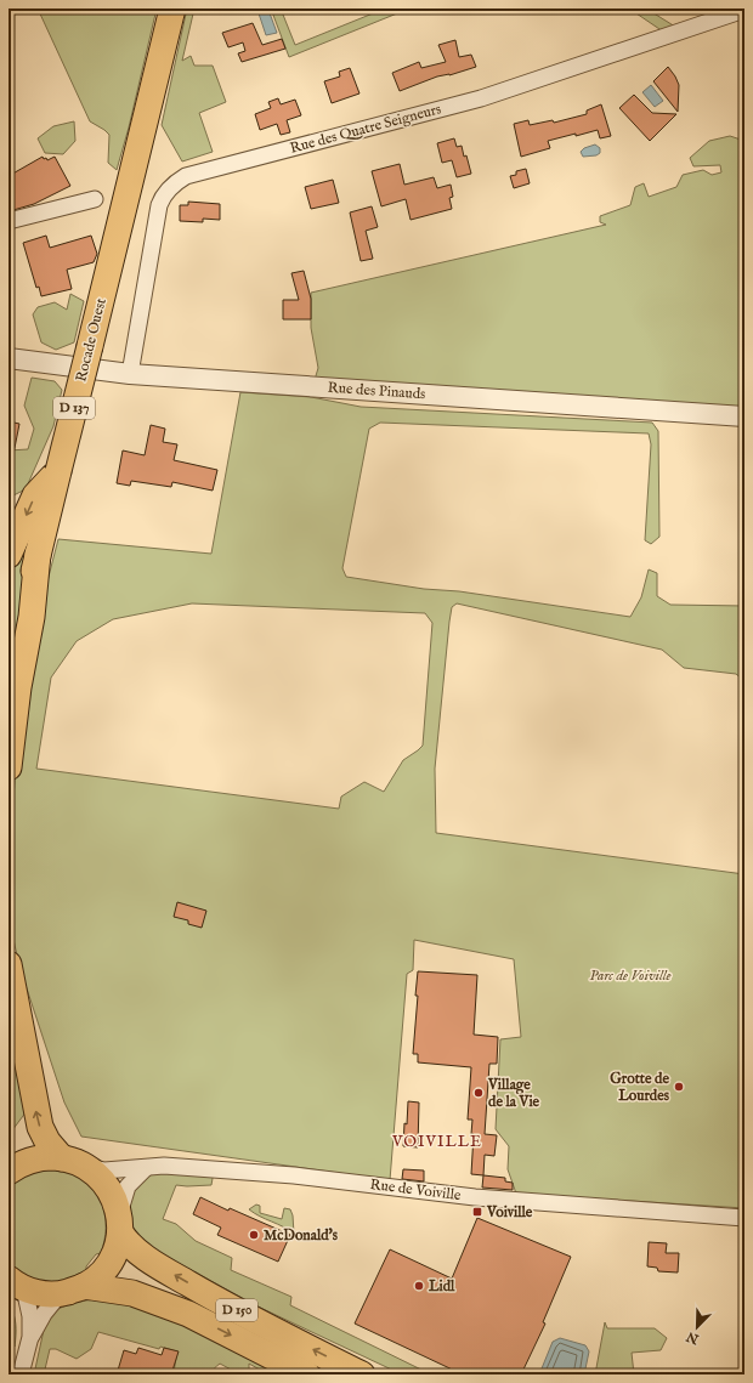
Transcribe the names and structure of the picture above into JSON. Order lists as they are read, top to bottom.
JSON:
{
  "streets": {
    "main road": ["Rocade Ouest", "D 137", "D 150"],
    "street": ["Rue des Quatre Seigneurs", "Rue des Pinauds", "Rue de Voiville"]
  },
  "crossings": [
    ["Rue des Quatre Seigneurs", "Rue des Pinauds"],
    ["Rocade Ouest", "D 137"]
  ],
  "districts": ["VOIVILLE"],
  "parks": ["Parc de Voiville"],
  "places": {
    "other": [
      "Grotte de Lourdes",
      "Village de la Vie",
      "McDonald's",
      "Lidl"
    ],
    "transit": ["Voiville"]
  },
  "north": "bottom left"
}
